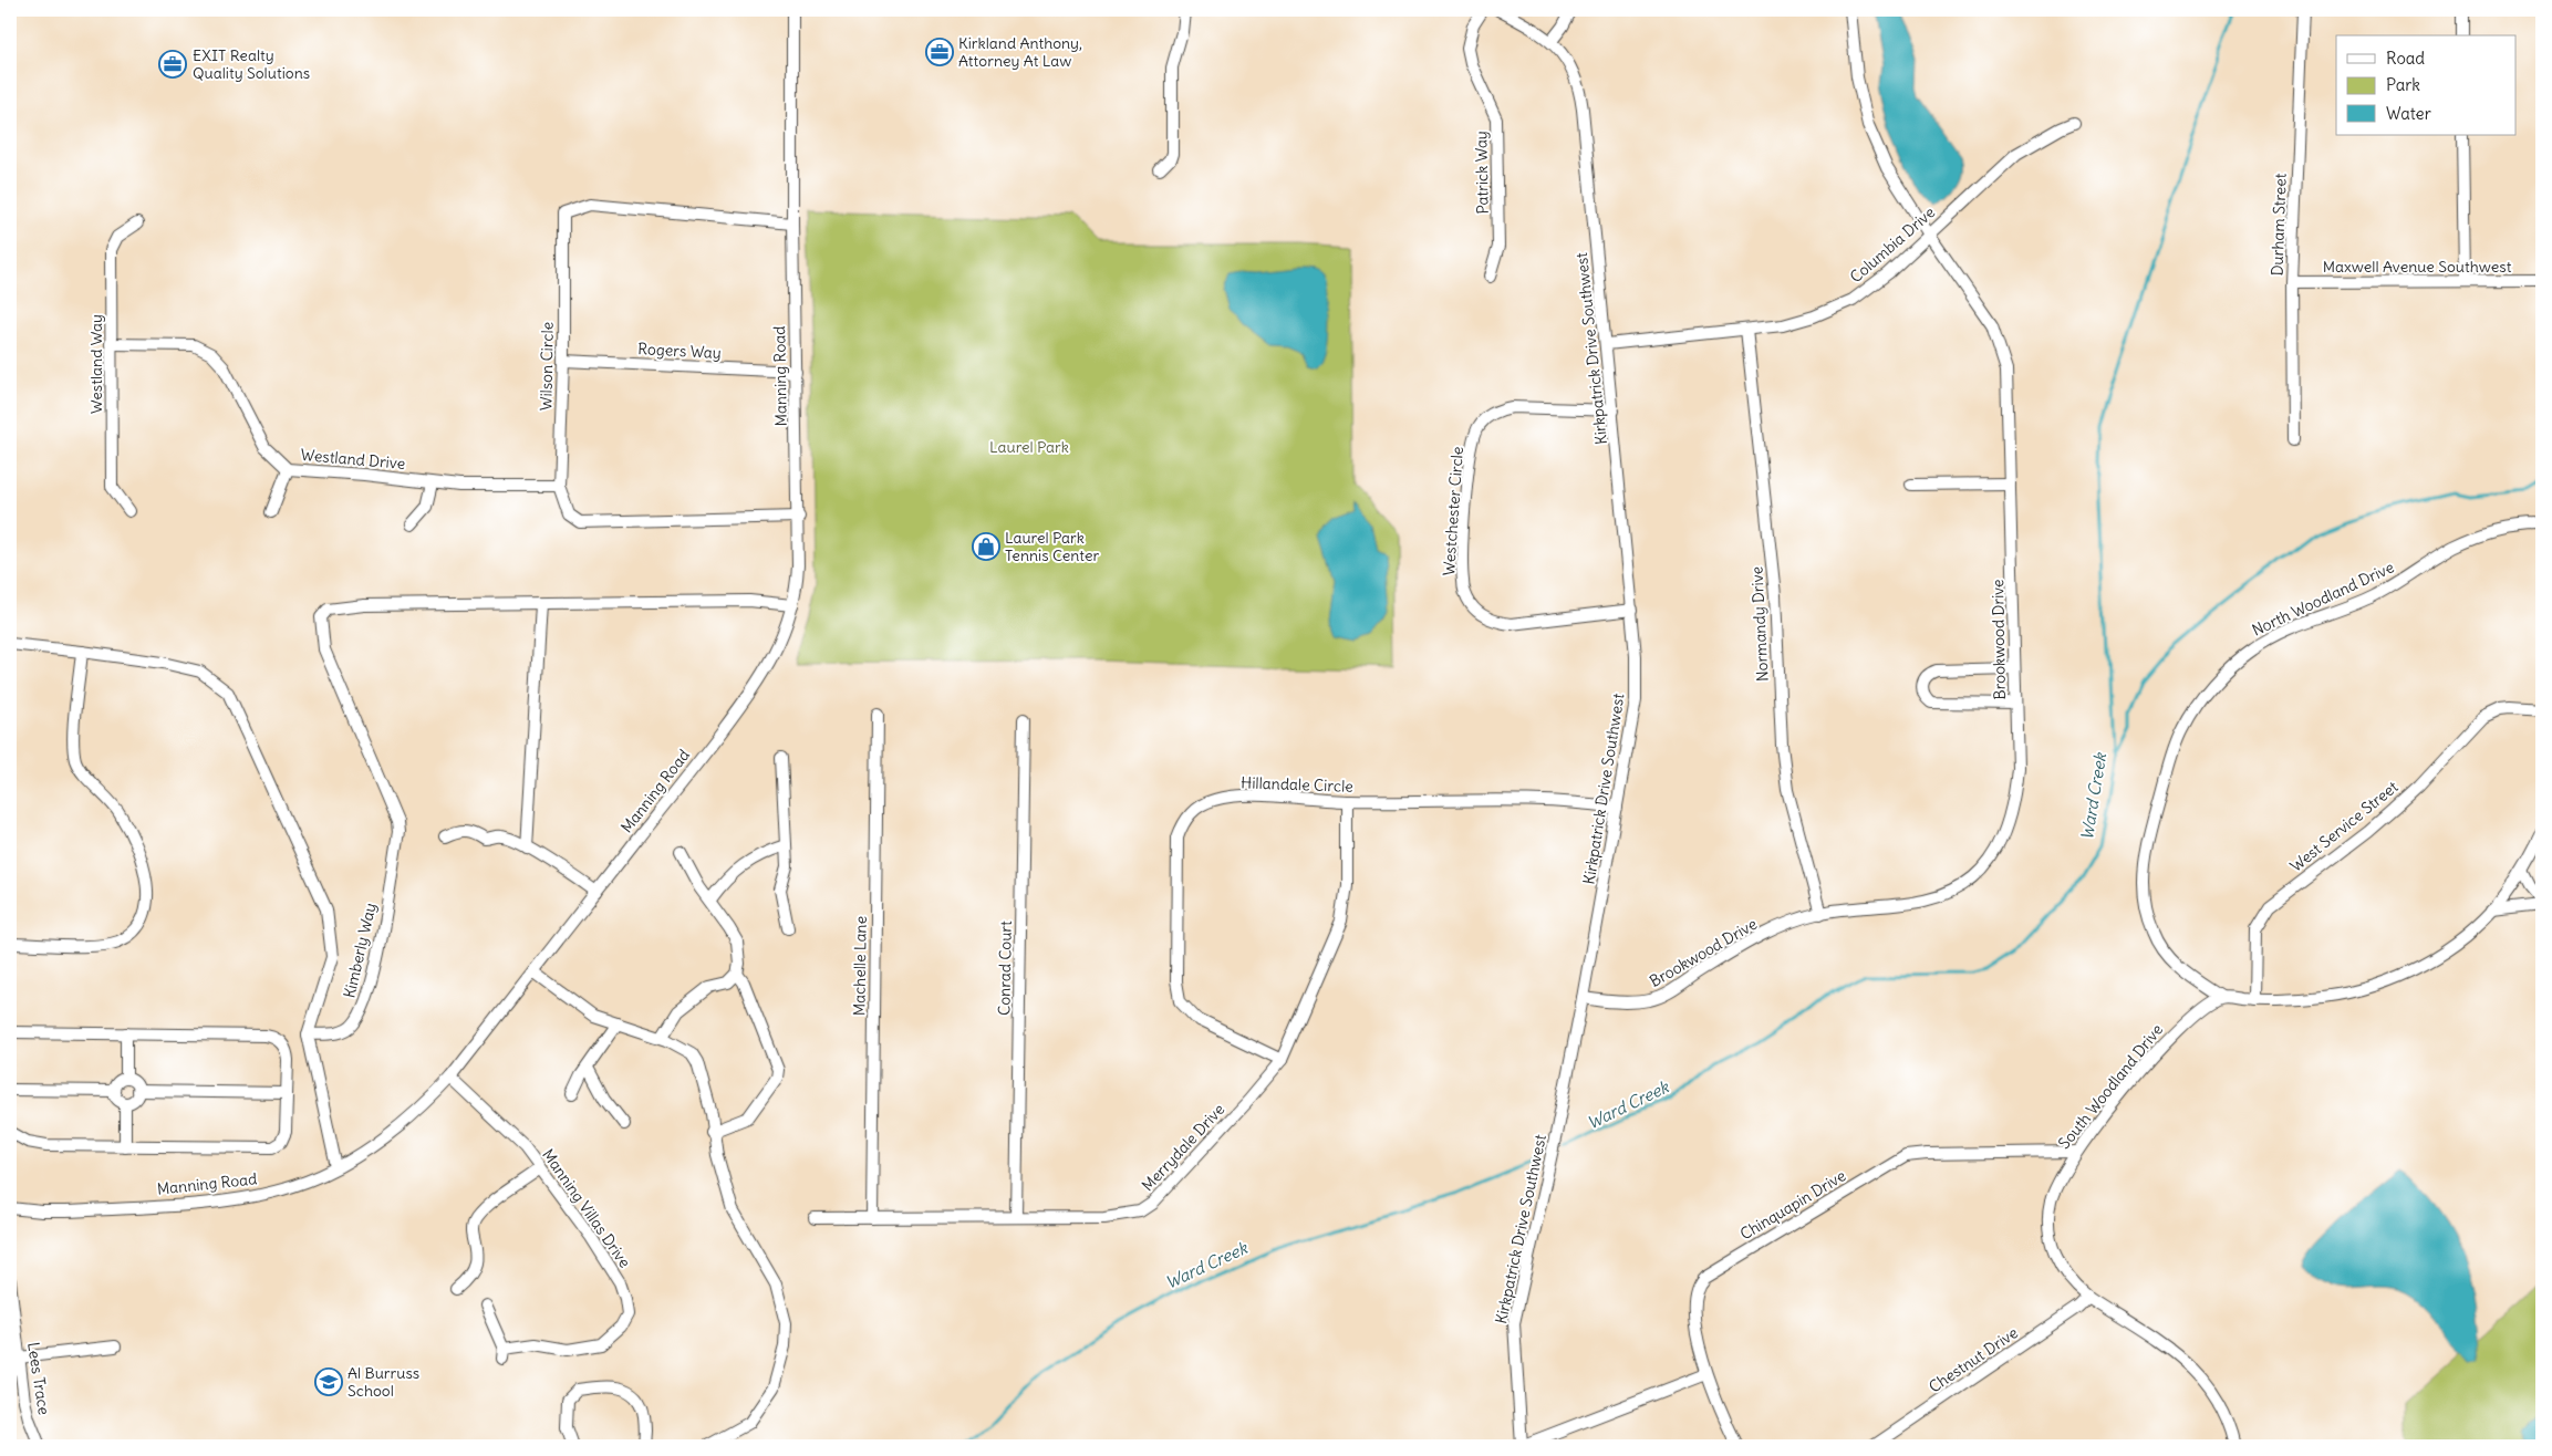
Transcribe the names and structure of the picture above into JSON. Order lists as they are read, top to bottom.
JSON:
{
  "streets": {
    "street": [
      "Patrick Way",
      "Durham Street",
      "Columbia Drive",
      "Maxwell Avenue Southwest",
      "Kirkpatrick Drive Southwest",
      "Rogers Way",
      "Westland Way",
      "Wilson Circle",
      "Manning Road",
      "Westland Drive",
      "Westchester Circle",
      "North Woodland Drive",
      "Normandy Drive",
      "Brookwood Drive",
      "Hillandale Circle",
      "West Service Street",
      "Kimberly Way",
      "Machelle Lane",
      "Conrad Court",
      "South Woodland Drive",
      "Merrydale Drive",
      "Chinquapin Drive",
      "Manning Villas Drive",
      "Chestnut Drive",
      "Lees Trace"
    ]
  },
  "crossings": [
    ["Durham Street", "Maxwell Avenue Southwest"],
    ["Columbia Drive", "Kirkpatrick Drive Southwest"],
    ["Columbia Drive", "Normandy Drive"],
    ["Columbia Drive", "Brookwood Drive"],
    ["Kirkpatrick Drive Southwest", "Westchester Circle"],
    ["Kirkpatrick Drive Southwest", "Brookwood Drive"],
    ["Kirkpatrick Drive Southwest", "Hillandale Circle"],
    ["Rogers Way", "Wilson Circle"],
    ["Rogers Way", "Manning Road"],
    ["Westland Way", "Westland Drive"],
    ["Wilson Circle", "Manning Road"],
    ["Wilson Circle", "Westland Drive"],
    ["Manning Road", "Manning Villas Drive"],
    ["North Woodland Drive", "South Woodland Drive"],
    ["Normandy Drive", "Brookwood Drive"],
    ["Hillandale Circle", "Merrydale Drive"],
    ["Machelle Lane", "Merrydale Drive"],
    ["Conrad Court", "Merrydale Drive"],
    ["South Woodland Drive", "Chinquapin Drive"],
    ["South Woodland Drive", "Chestnut Drive"]
  ],
  "water": ["Ward Creek"],
  "parks": ["Laurel Park"],
  "places": {
    "office": ["Kirkland Anthony, Attorney At Law", "EXIT Realty Quality Solutions"],
    "shop": ["Laurel Park Tennis Center"],
    "school or university": ["Al Burruss School"]
  },
  "legend": ["Road", "Park", "Water"]
}
